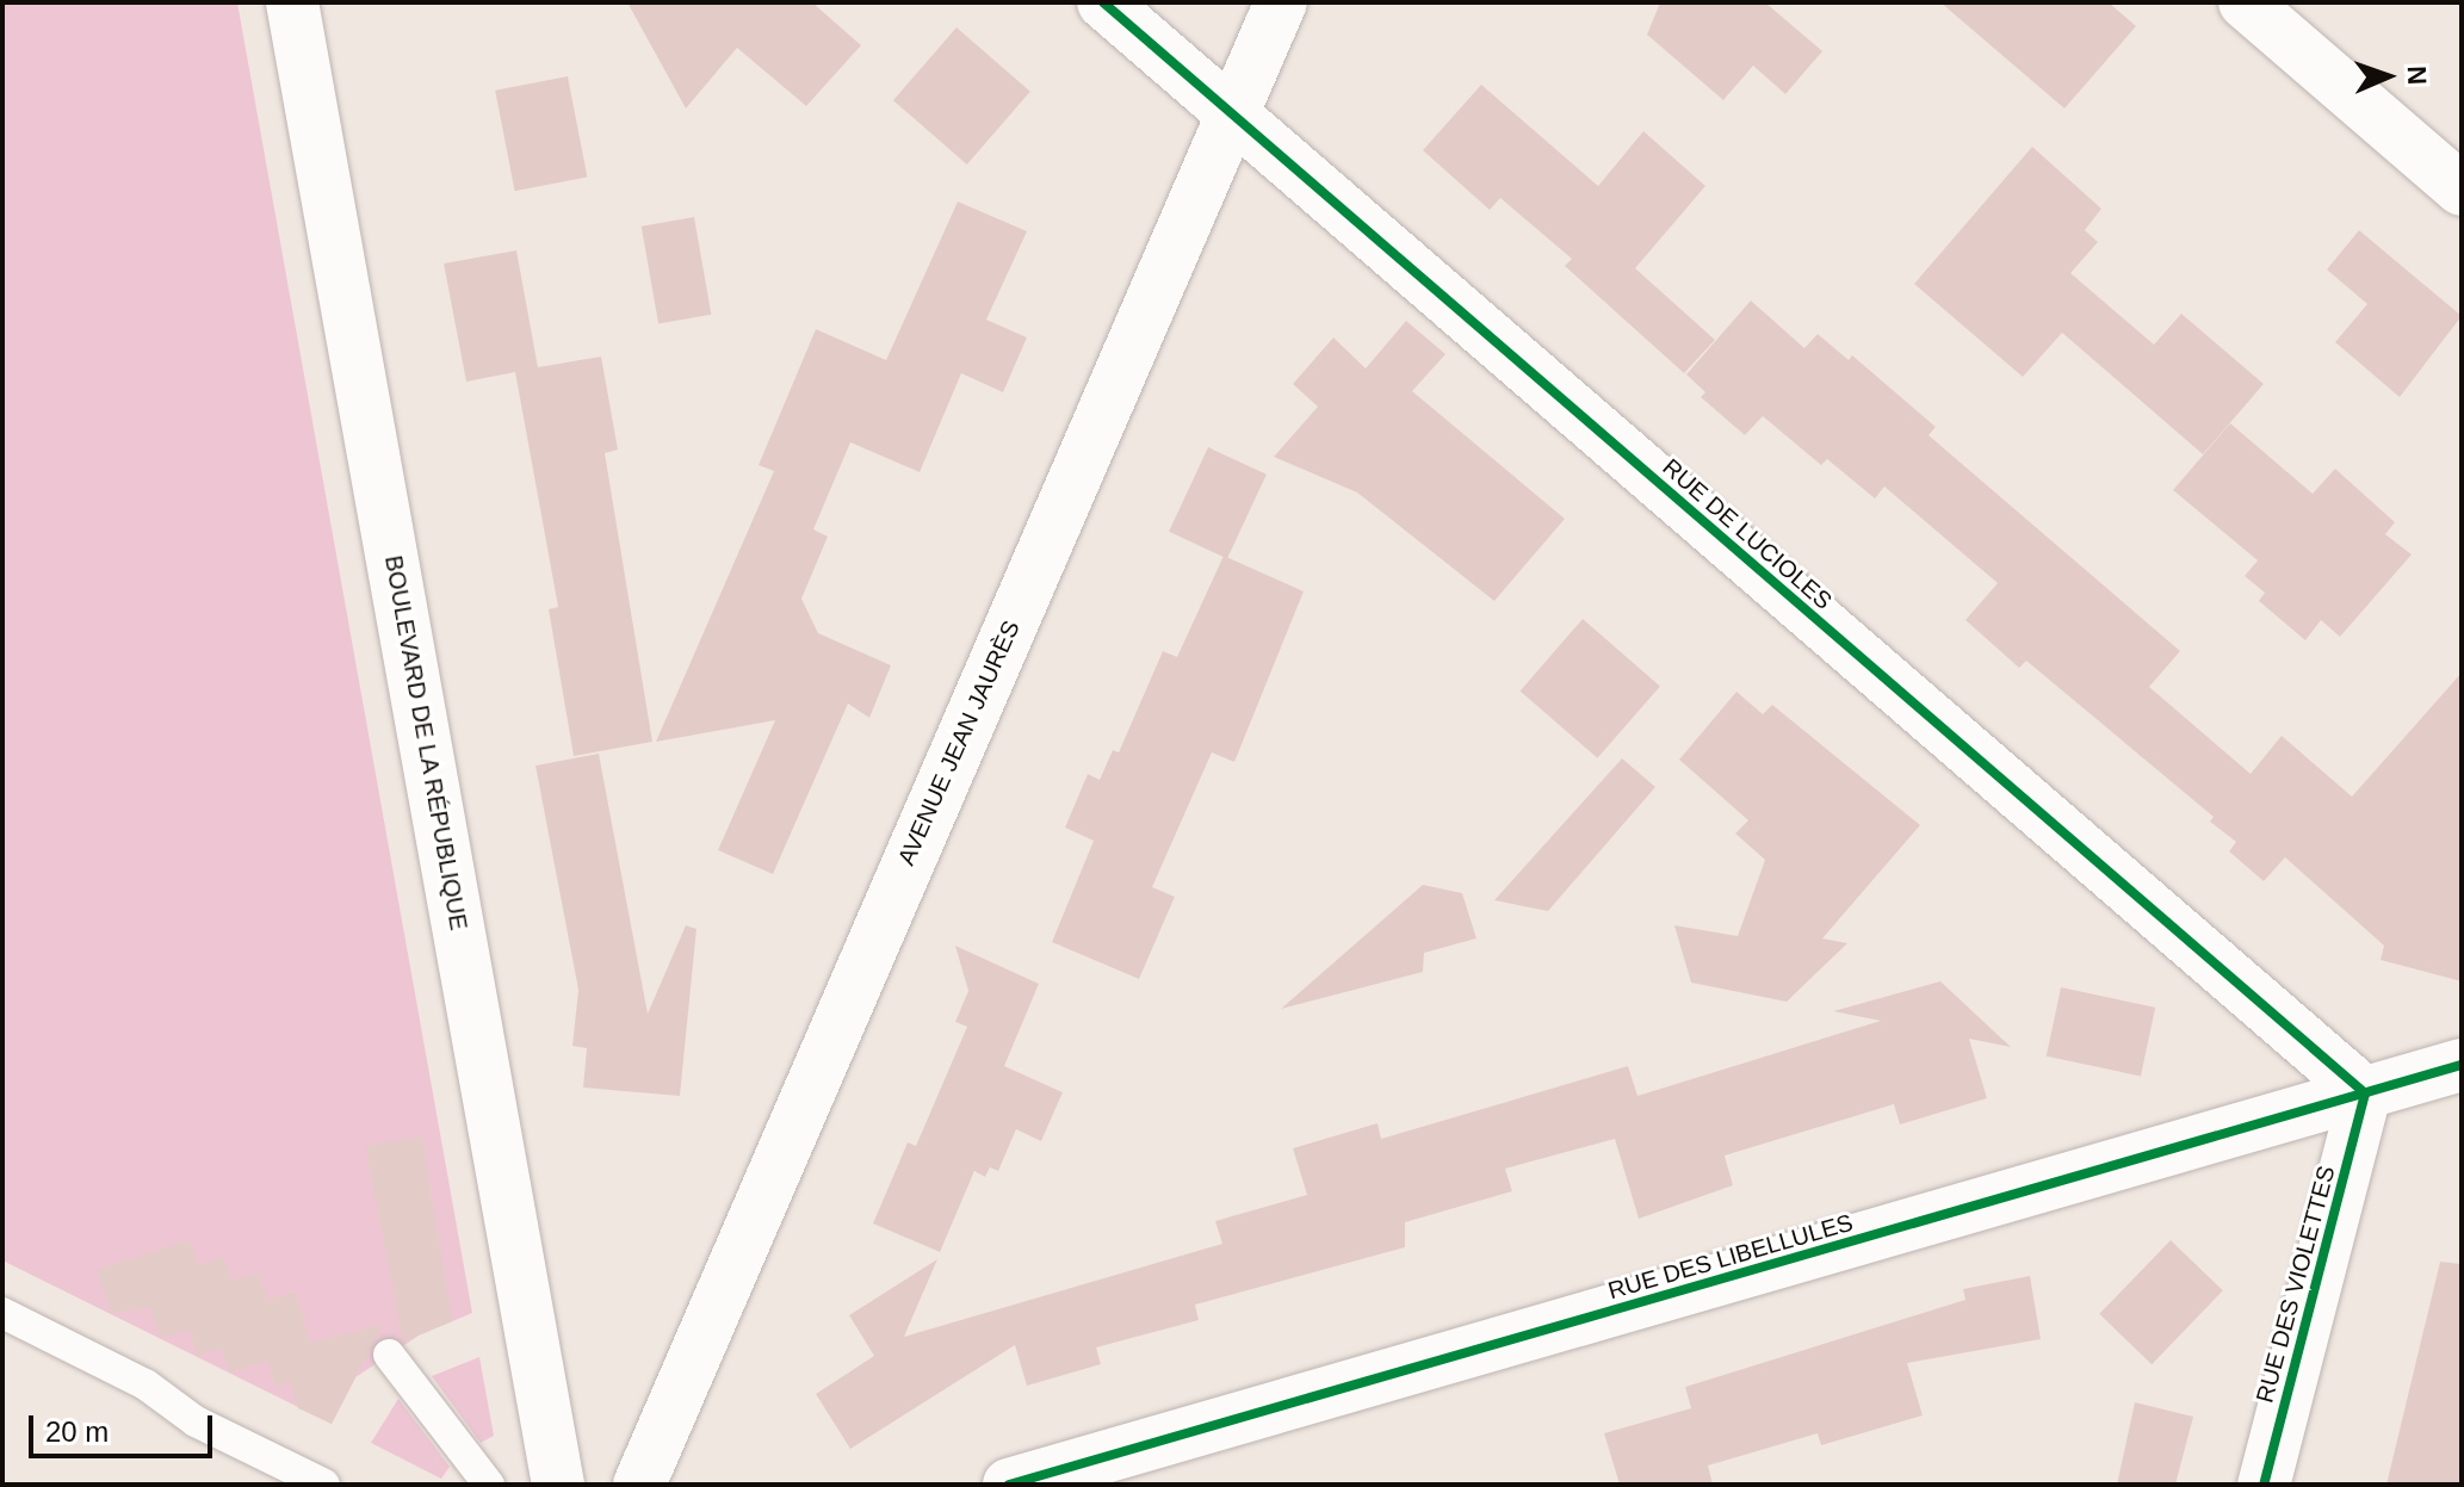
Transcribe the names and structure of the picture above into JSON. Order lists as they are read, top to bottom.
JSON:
{
  "streets": {
    "street": [
      "RUE DE LUCIOLES",
      "BOULEVARD DE LA RÉPUBLIQUE",
      "AVENUE JEAN JAURÈS",
      "RUE DES LIBELLULES",
      "RUE DES VIOLETTES"
    ]
  },
  "crossings": [
    ["RUE DE LUCIOLES", "AVENUE JEAN JAURÈS"],
    ["RUE DE LUCIOLES", "RUE DES LIBELLULES"],
    ["RUE DE LUCIOLES", "RUE DES VIOLETTES"],
    ["RUE DES LIBELLULES", "RUE DES VIOLETTES"]
  ],
  "scale_bar": "20 m",
  "north": "right"
}
